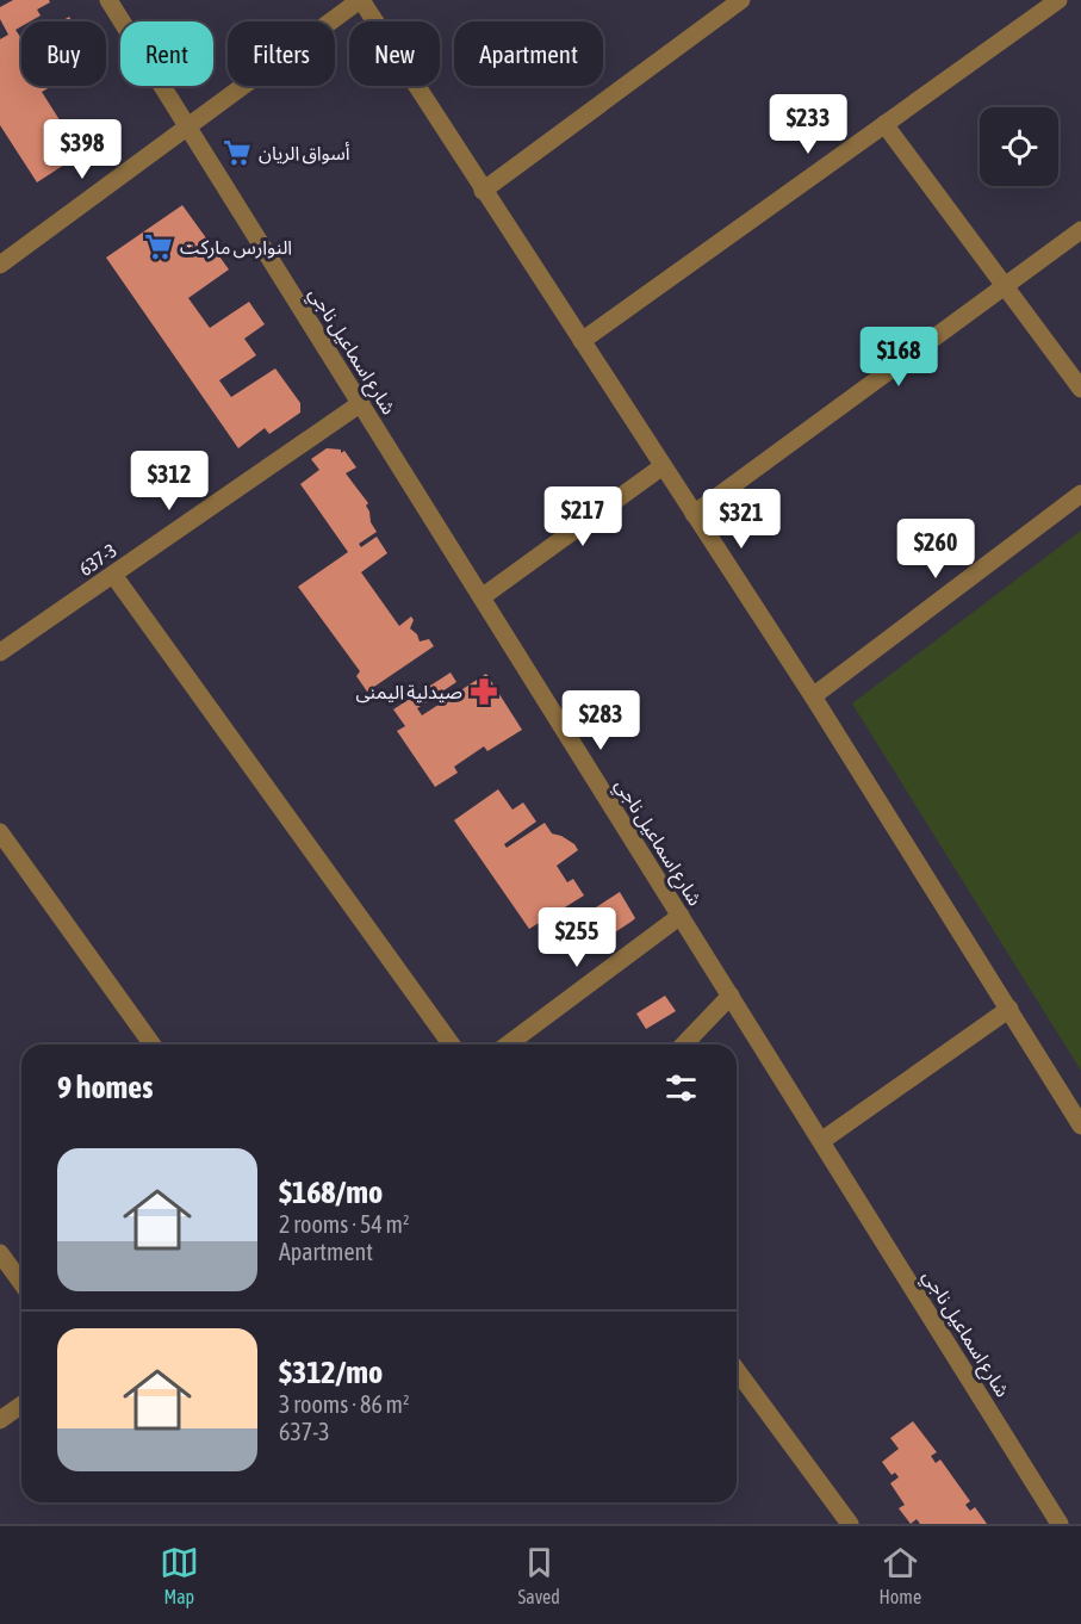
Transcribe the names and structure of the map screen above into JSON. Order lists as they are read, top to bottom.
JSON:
{
  "streets": {
    "street": ["شارع اسماعيل ناجي", "637-3"]
  },
  "crossings": [
    ["شارع اسماعيل ناجي", "637-3"]
  ],
  "places": {
    "supermarket": ["أسواق الريان", "النوارس ماركت"],
    "pharmacy": ["صيدلية اليمنى"]
  },
  "page": {
    "chip": [
      "Buy",
      "Rent",
      "Filters",
      "New",
      "Apartment"
    ],
    "price": [
      "$233",
      "$398",
      "$168",
      "$312",
      "$217",
      "$321",
      "$260",
      "$283",
      "$255"
    ],
    "heading": "9 homes",
    "list": [
      {
        "name": "$168/mo",
        "note": "2 rooms · 54 m² · Apartment"
      },
      {
        "name": "$312/mo",
        "note": "3 rooms · 86 m² · 637-3"
      }
    ],
    "tabs": ["Map", "Saved", "Home"]
  }
}
